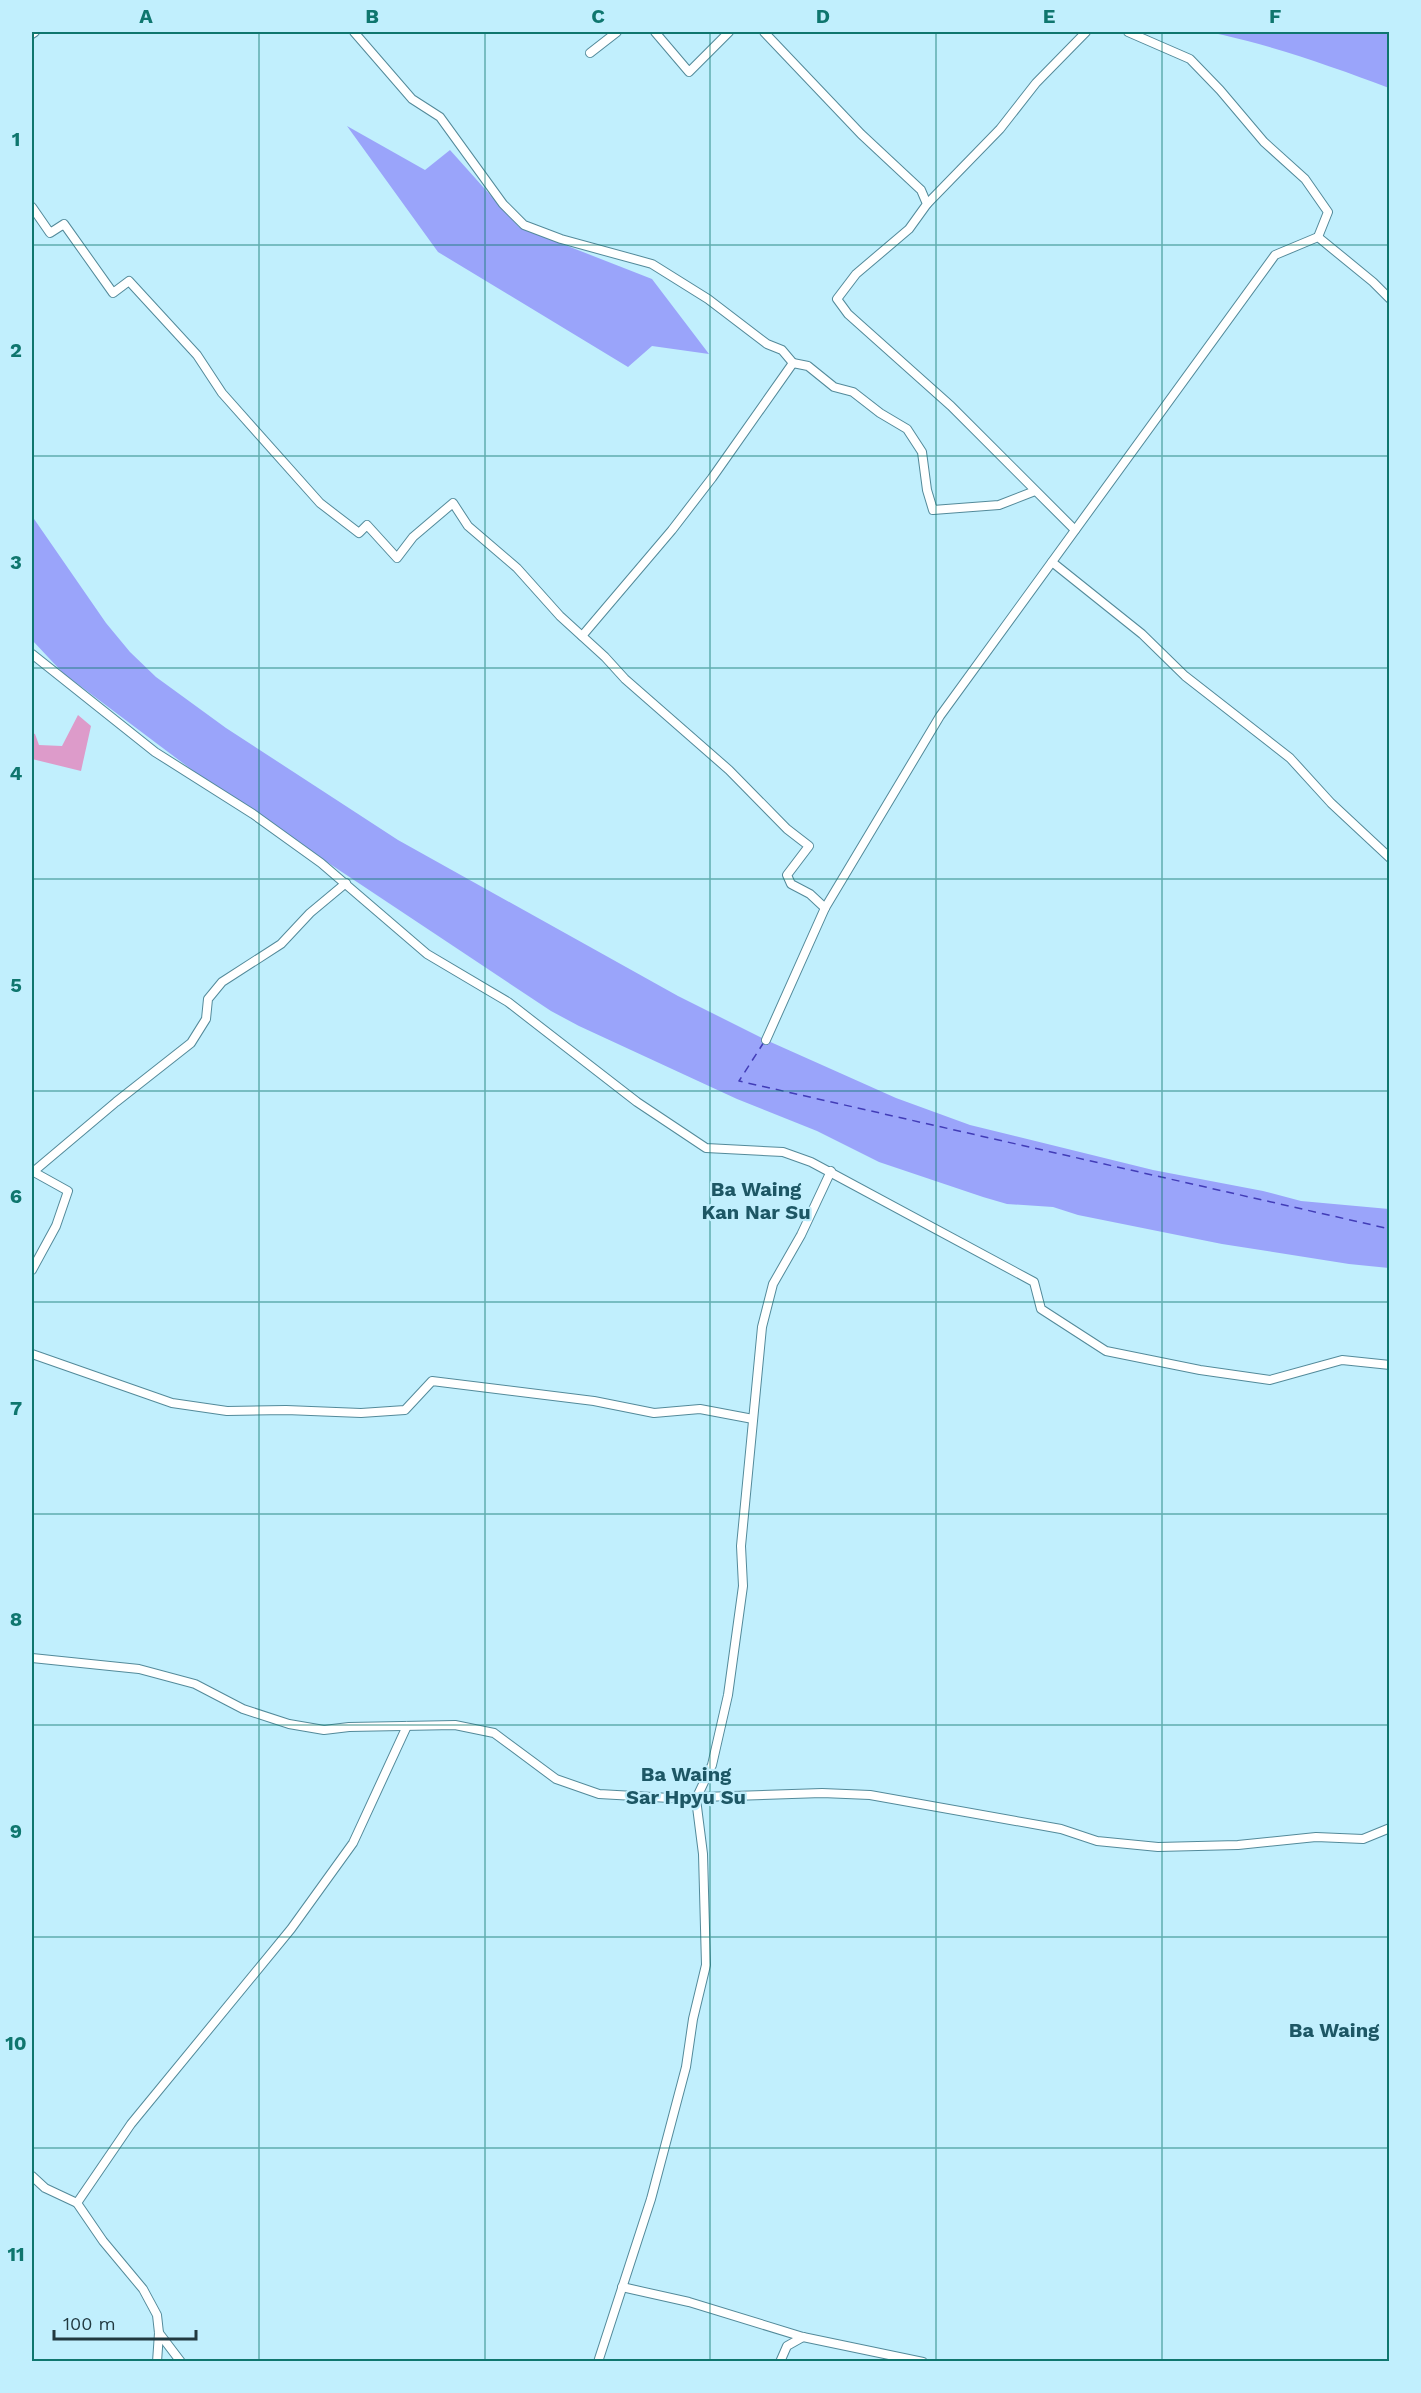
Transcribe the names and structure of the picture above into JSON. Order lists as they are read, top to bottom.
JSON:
{
  "districts": ["Ba Waing Kan Nar Su", "Ba Waing Sar Hpyu Su", "Ba Waing"],
  "scale_bar": "100 m",
  "grid": {
    "columns": [
      "A",
      "B",
      "C",
      "D",
      "E",
      "F"
    ],
    "rows": [
      "1",
      "2",
      "3",
      "4",
      "5",
      "6",
      "7",
      "8",
      "9",
      "10",
      "11"
    ]
  }
}
